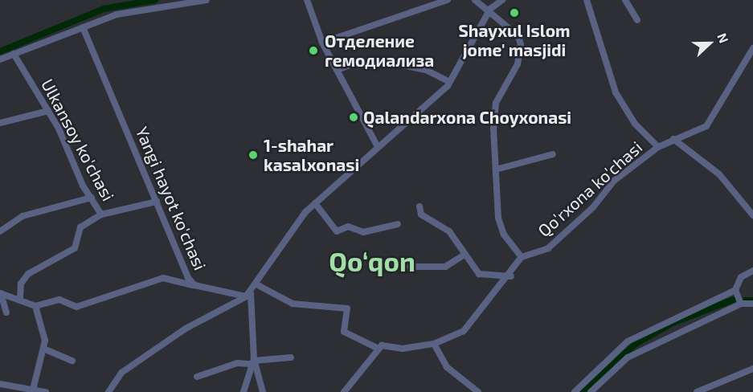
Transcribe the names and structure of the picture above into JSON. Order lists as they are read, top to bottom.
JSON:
{
  "streets": {
    "street": ["Ulkansoy ko'chasi", "Qo'rxona ko'chasi", "Yangi hayot ko'chasi"]
  },
  "districts": ["Qo‘qon"],
  "places": [
    "Shayxul Islom jome' masjidi",
    "Отделение гемодиализа",
    "Qalandarxona Choyxonasi",
    "1-shahar kasalxonasi"
  ],
  "north": "right"
}
